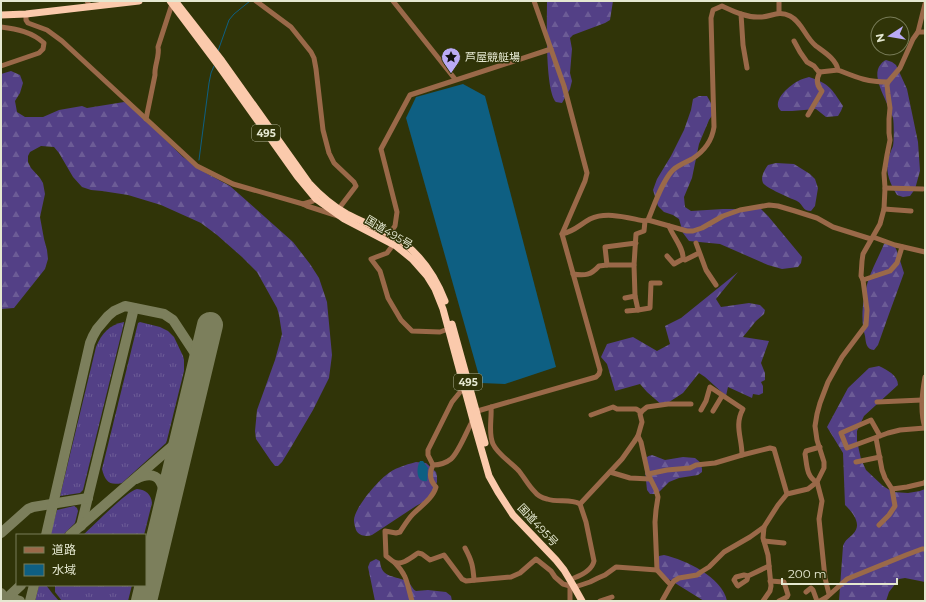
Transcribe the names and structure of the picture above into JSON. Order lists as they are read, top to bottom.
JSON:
{
  "streets": {
    "highway": ["495", "国道495号"]
  },
  "places": {
    "place": ["芦屋競艇場"]
  },
  "legend": ["道路", "水域"],
  "scale_bar": "200 m",
  "north": "left"
}
